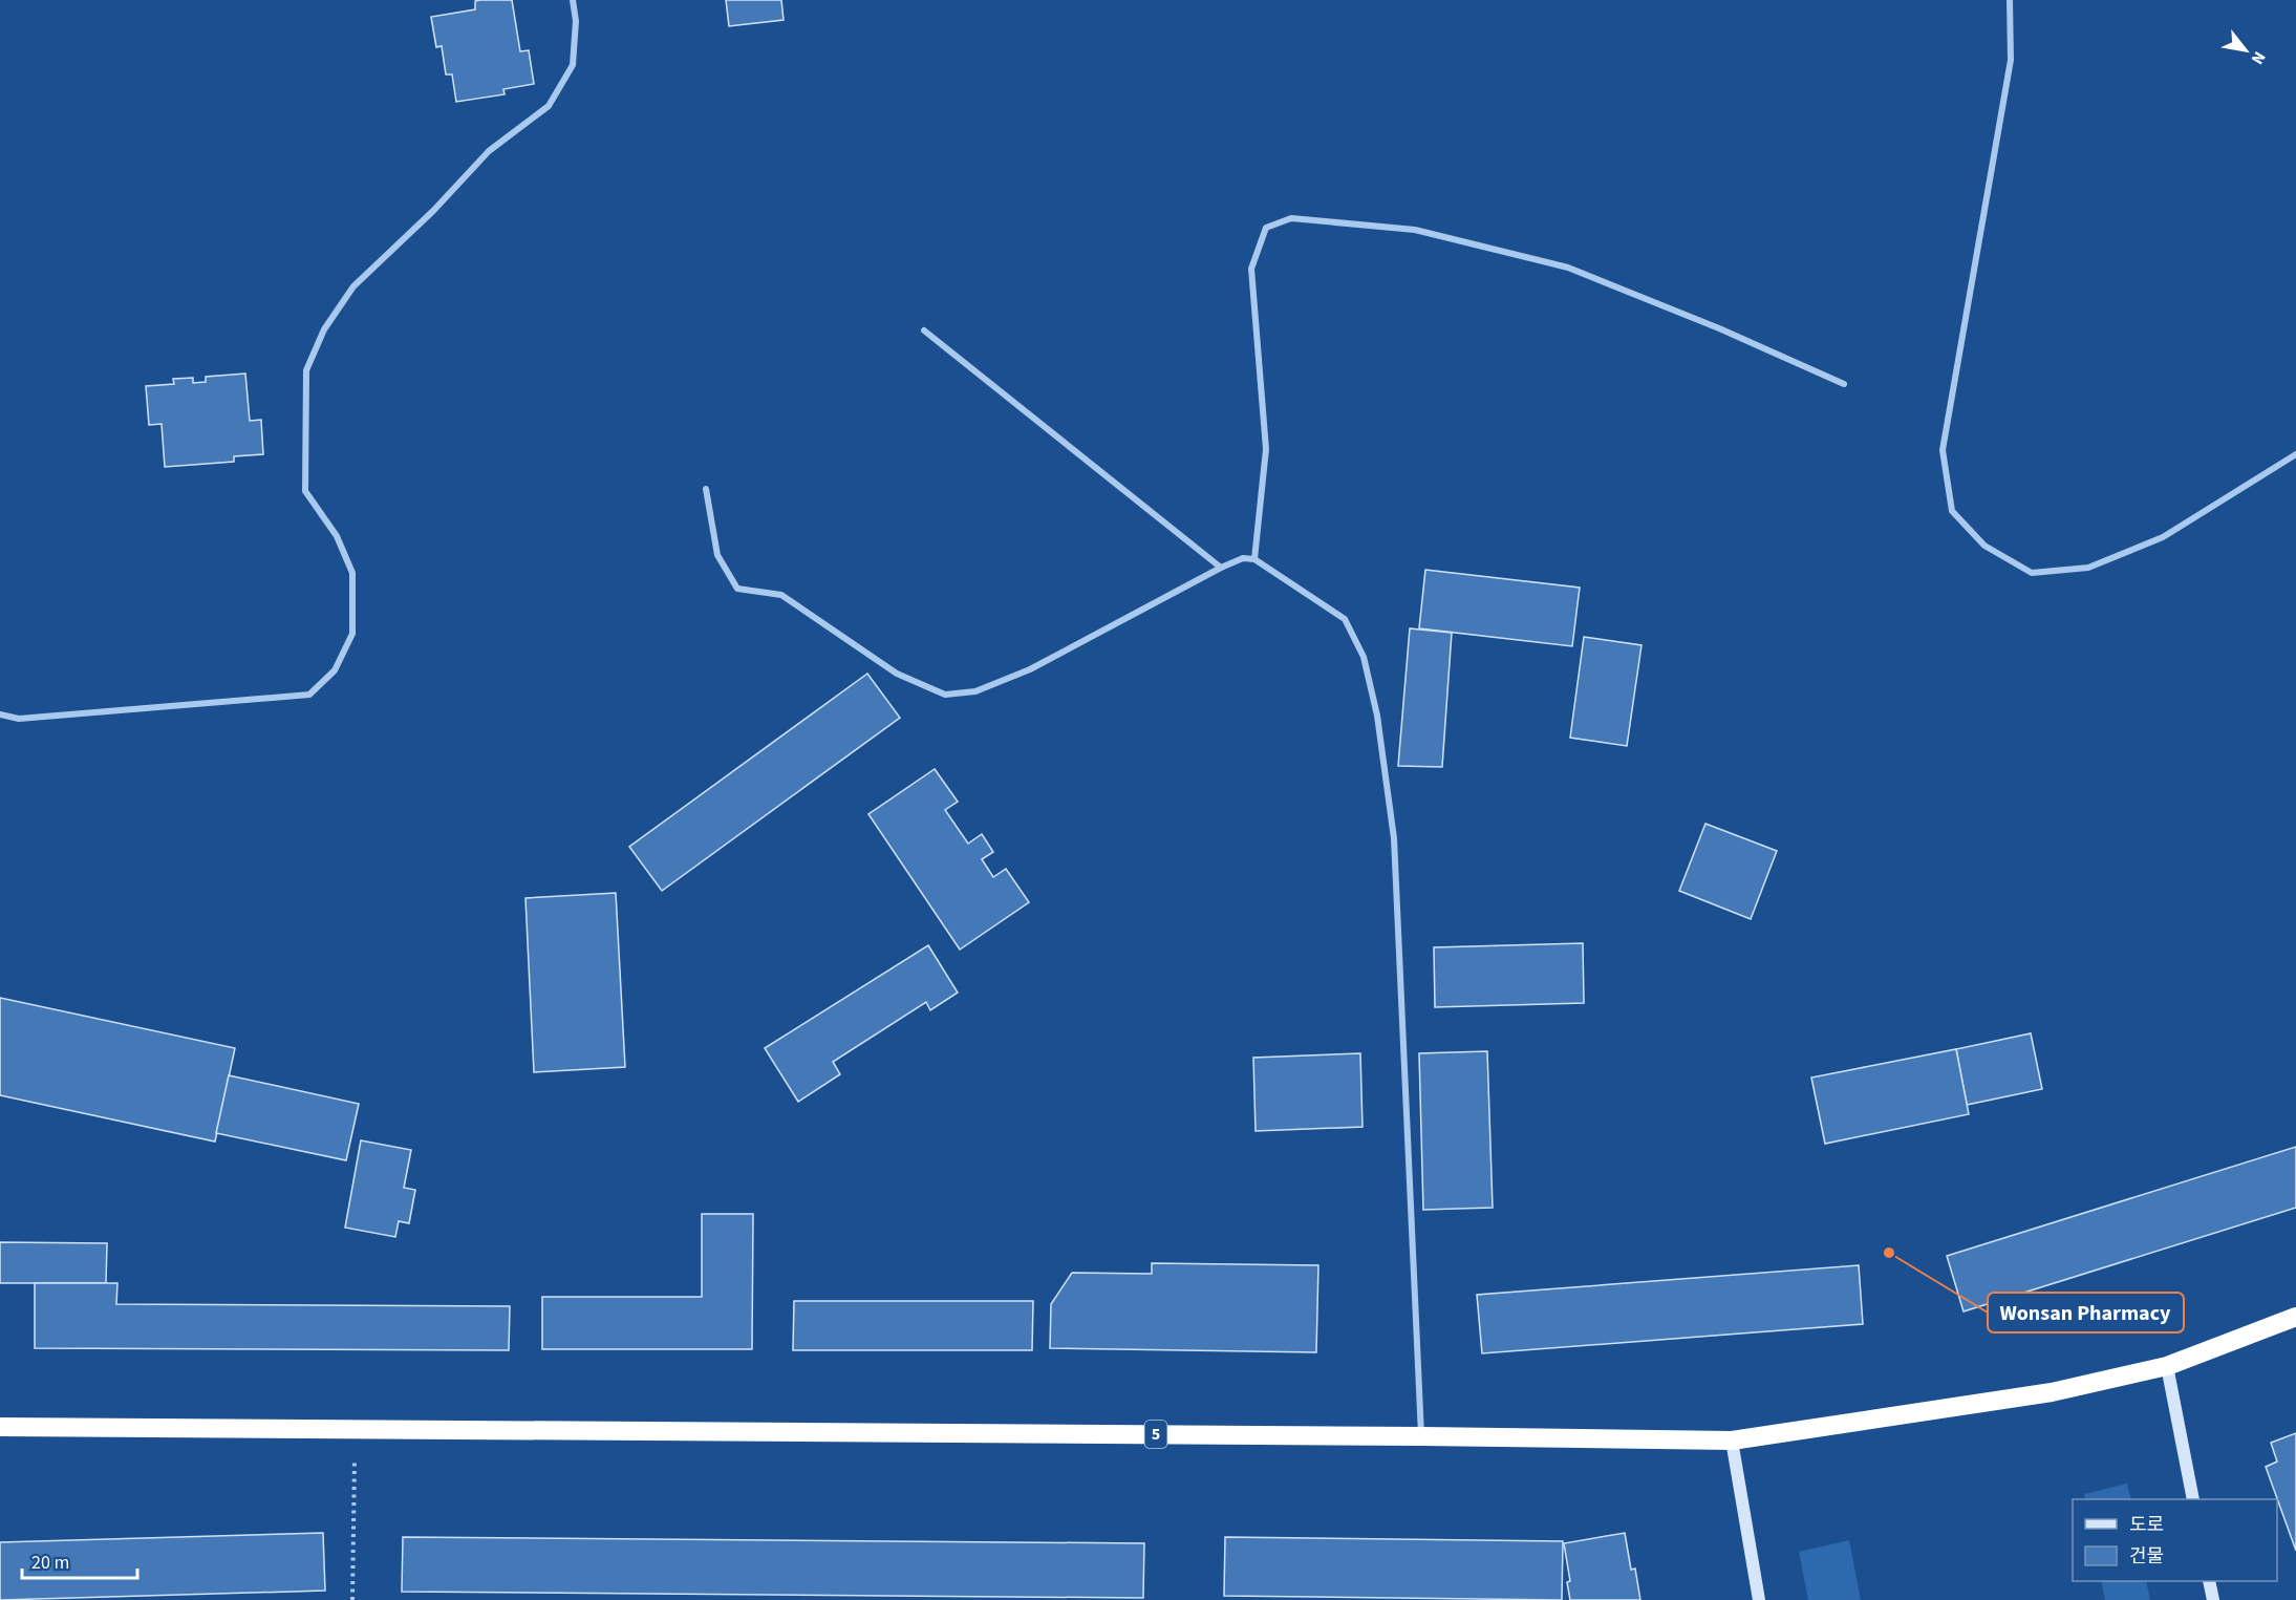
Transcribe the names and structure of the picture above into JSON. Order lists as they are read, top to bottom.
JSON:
{
  "streets": {
    "highway": ["5"]
  },
  "places": ["Wonsan Pharmacy"],
  "legend": ["도로", "건물"],
  "scale_bar": "20 m",
  "north": "bottom right"
}
